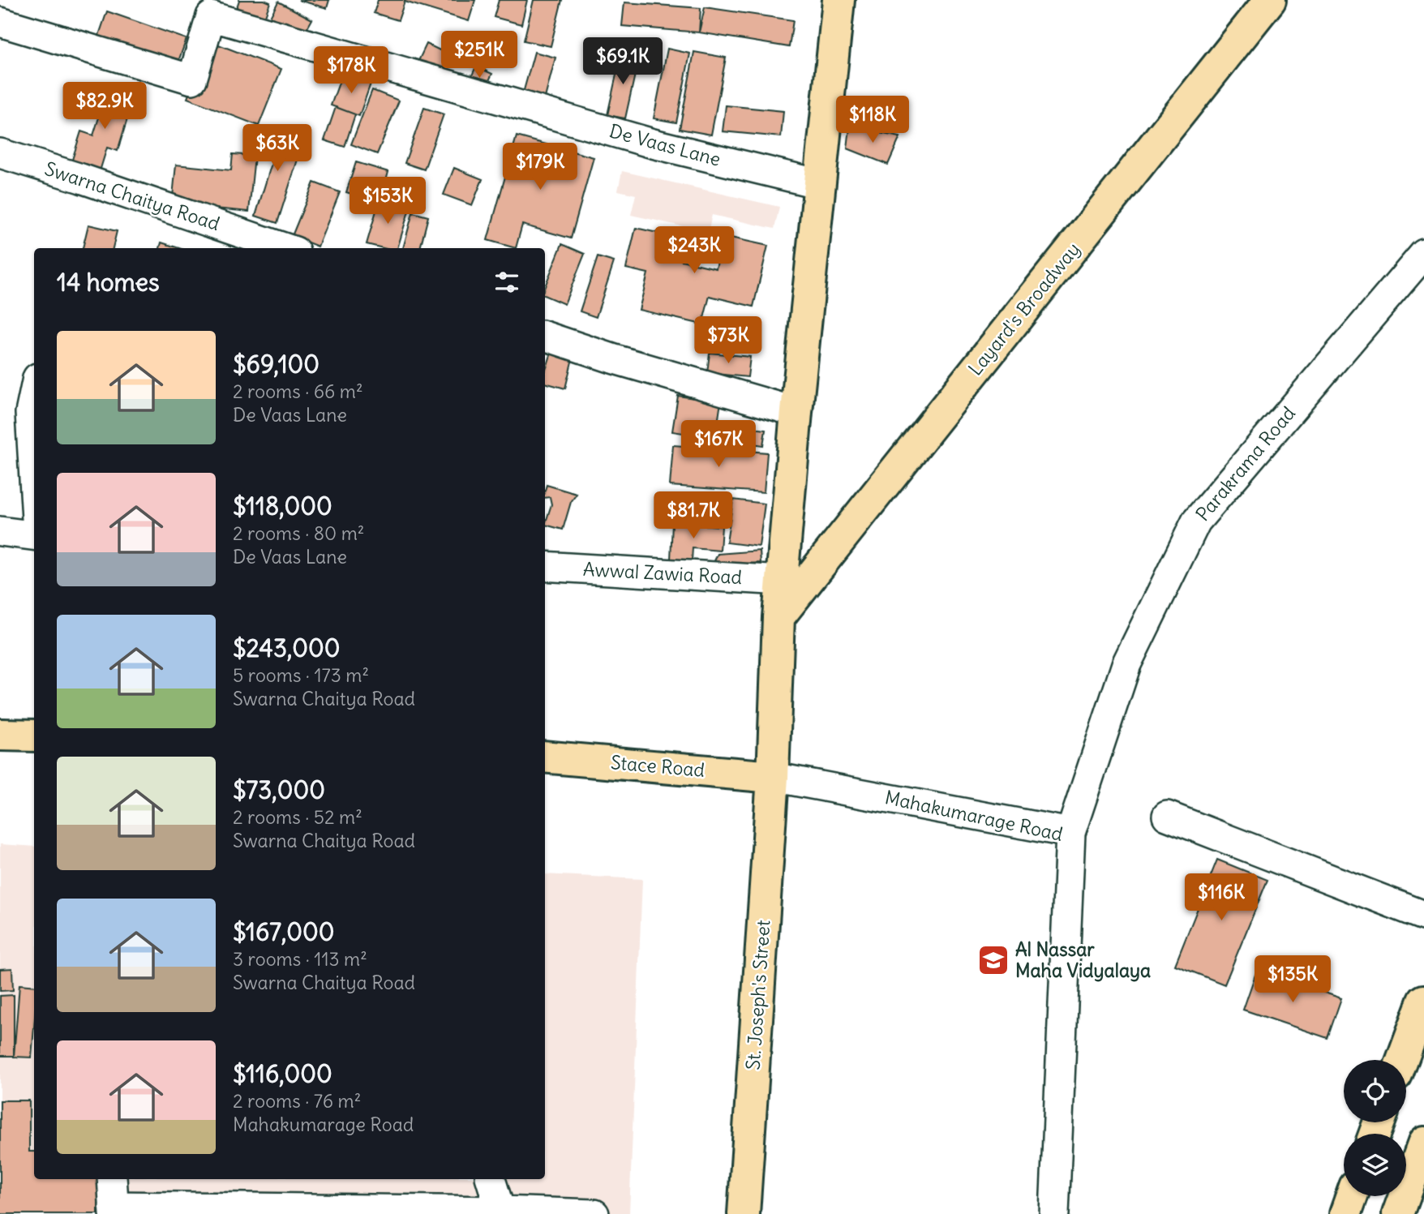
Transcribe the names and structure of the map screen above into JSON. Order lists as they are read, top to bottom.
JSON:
{
  "streets": {
    "main road": ["Layard's Broadway", "Stace Road", "St. Joseph's Street"],
    "street": [
      "De Vaas Lane",
      "Swarna Chaitya Road",
      "Parakrama Road",
      "Awwal Zawia Road",
      "Mahakumarage Road"
    ]
  },
  "crossings": [
    ["De Vaas Lane", "St. Joseph's Street"],
    ["Layard's Broadway", "St. Joseph's Street"],
    ["Parakrama Road", "Mahakumarage Road"],
    ["Awwal Zawia Road", "St. Joseph's Street"],
    ["Stace Road", "Mahakumarage Road"],
    ["Stace Road", "St. Joseph's Street"],
    ["Mahakumarage Road", "St. Joseph's Street"]
  ],
  "places": {
    "school or university": ["Al Nassar Maha Vidyalaya"]
  },
  "page": {
    "price": [
      "$251K",
      "$69.1K",
      "$178K",
      "$82.9K",
      "$118K",
      "$63K",
      "$179K",
      "$153K",
      "$243K",
      "$73K",
      "$167K",
      "$81.7K",
      "$116K",
      "$135K"
    ],
    "heading": "14 homes",
    "list": [
      {
        "name": "$69,100",
        "note": "2 rooms · 66 m² · De Vaas Lane"
      },
      {
        "name": "$118,000",
        "note": "2 rooms · 80 m² · De Vaas Lane"
      },
      {
        "name": "$243,000",
        "note": "5 rooms · 173 m² · Swarna Chaitya Road"
      },
      {
        "name": "$73,000",
        "note": "2 rooms · 52 m² · Swarna Chaitya Road"
      },
      {
        "name": "$167,000",
        "note": "3 rooms · 113 m² · Swarna Chaitya Road"
      },
      {
        "name": "$116,000",
        "note": "2 rooms · 76 m² · Mahakumarage Road"
      }
    ]
  }
}
